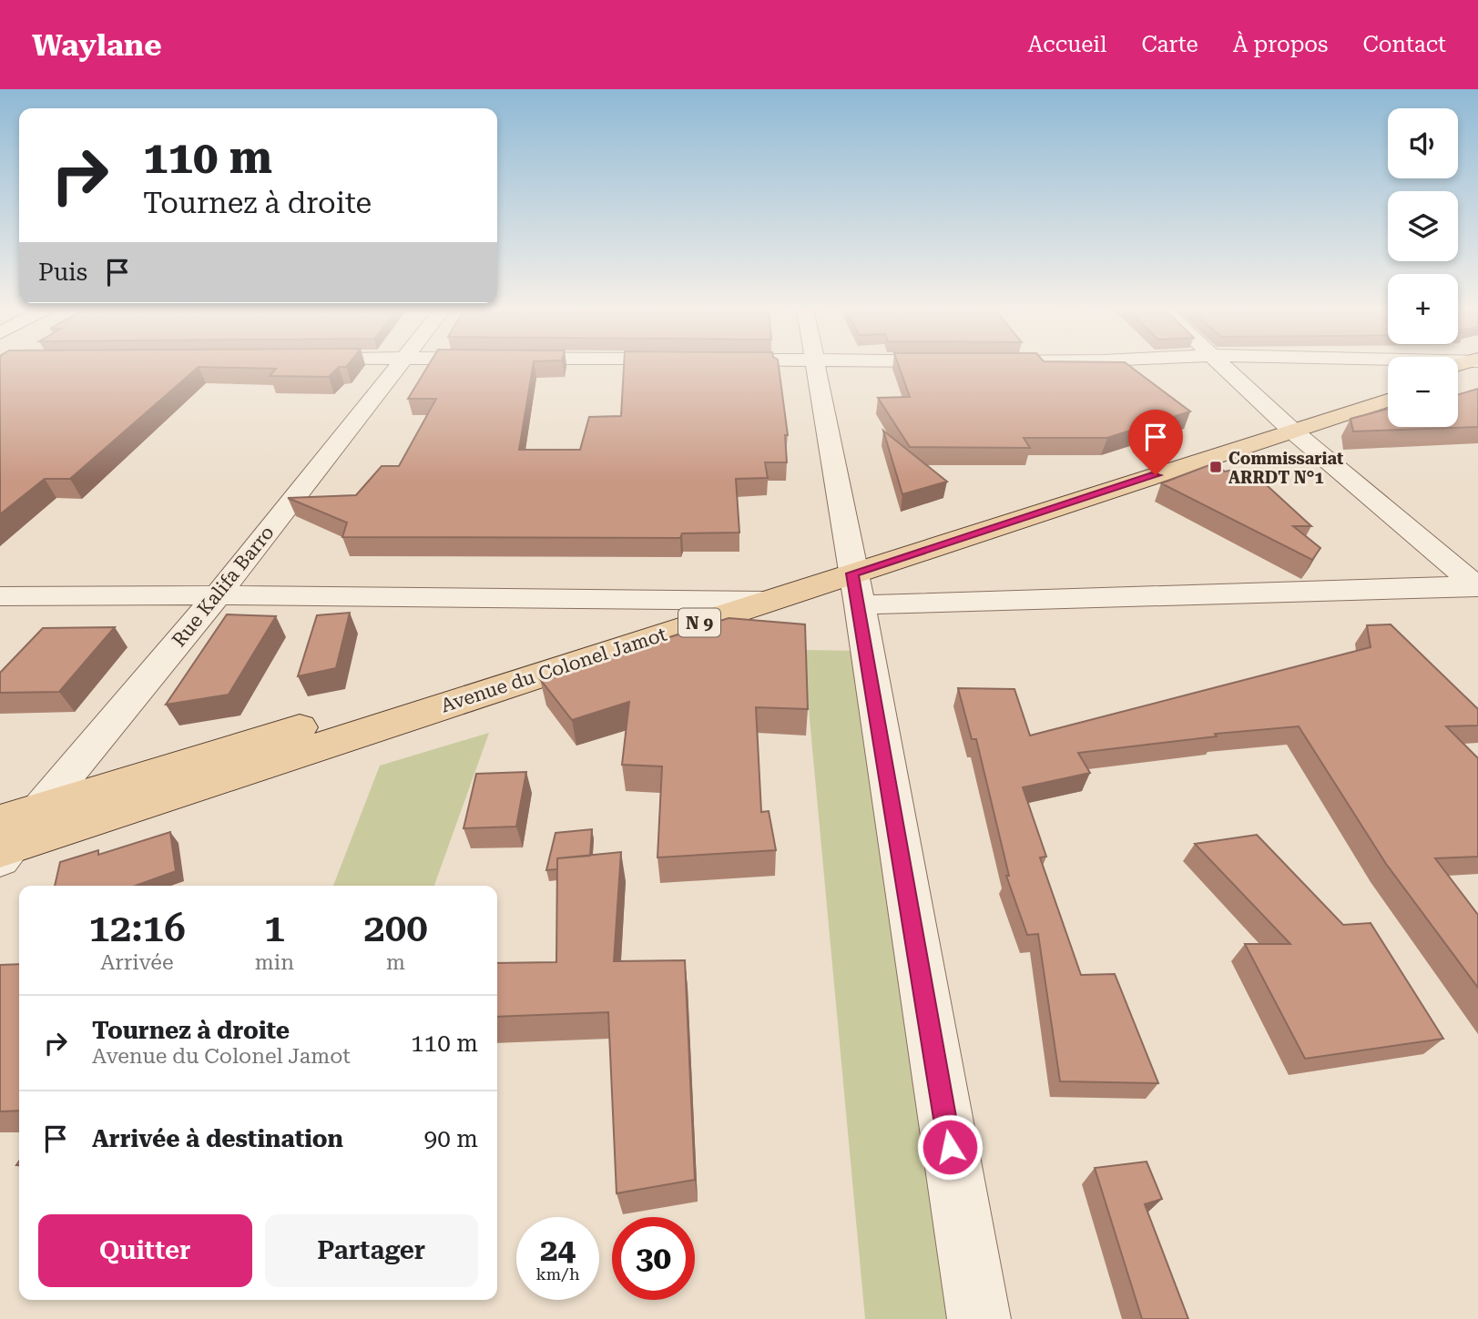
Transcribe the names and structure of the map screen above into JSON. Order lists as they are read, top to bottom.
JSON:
{
  "streets": {
    "main road": ["N 9", "Avenue du Colonel Jamot"],
    "street": ["Rue Kalifa Barro"]
  },
  "crossings": [
    ["Rue Kalifa Barro", "Avenue du Colonel Jamot"]
  ],
  "places": {
    "transit": ["Commissariat ARRDT N°1"]
  },
  "page": {
    "header": "Waylane",
    "nav": [
      "Accueil",
      "Carte",
      "À propos",
      "Contact"
    ],
    "map_buttons": ["+", "−"],
    "turn": ["110 m", "Tournez à droite"],
    "then": "Puis",
    "eta": [
      "12:16",
      "Arrivée",
      "1",
      "min",
      "200",
      "m"
    ],
    "list": [
      {
        "name": "Tournez à droite",
        "note": "Avenue du Colonel Jamot",
        "value": "110 m"
      },
      {
        "name": "Arrivée à destination",
        "value": "90 m"
      }
    ],
    "buttons": ["Quitter", "Partager"],
    "speed": "24 km/h",
    "limit": "30"
  }
}
